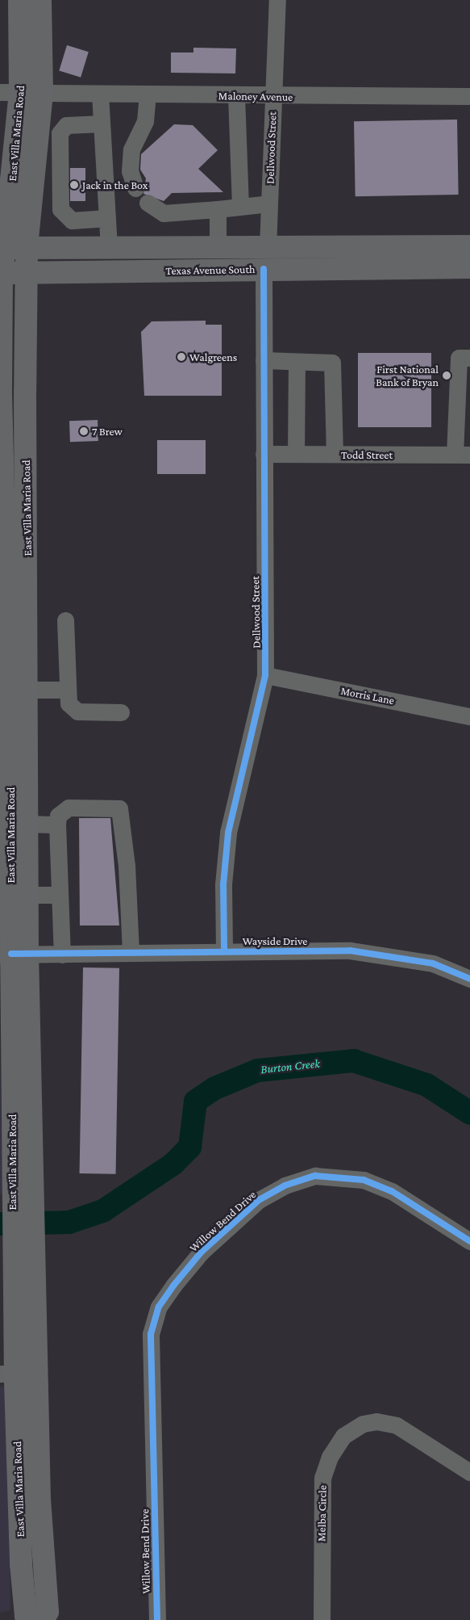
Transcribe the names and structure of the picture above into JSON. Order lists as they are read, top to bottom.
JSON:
{
  "streets": {
    "main road": ["East Villa Maria Road", "Texas Avenue South"],
    "street": [
      "Maloney Avenue",
      "Dellwood Street",
      "Todd Street",
      "Morris Lane",
      "Wayside Drive",
      "Willow Bend Drive",
      "Melba Circle"
    ]
  },
  "crossings": [
    ["Maloney Avenue", "East Villa Maria Road"],
    ["Maloney Avenue", "Dellwood Street"],
    ["East Villa Maria Road", "Texas Avenue South"],
    ["East Villa Maria Road", "Wayside Drive"],
    ["Dellwood Street", "Texas Avenue South"],
    ["Dellwood Street", "Todd Street"],
    ["Dellwood Street", "Morris Lane"],
    ["Dellwood Street", "Wayside Drive"]
  ],
  "water": ["Burton Creek"],
  "places": [
    "Jack in the Box",
    "Walgreens",
    "First National Bank of Bryan",
    "7 Brew"
  ]
}
